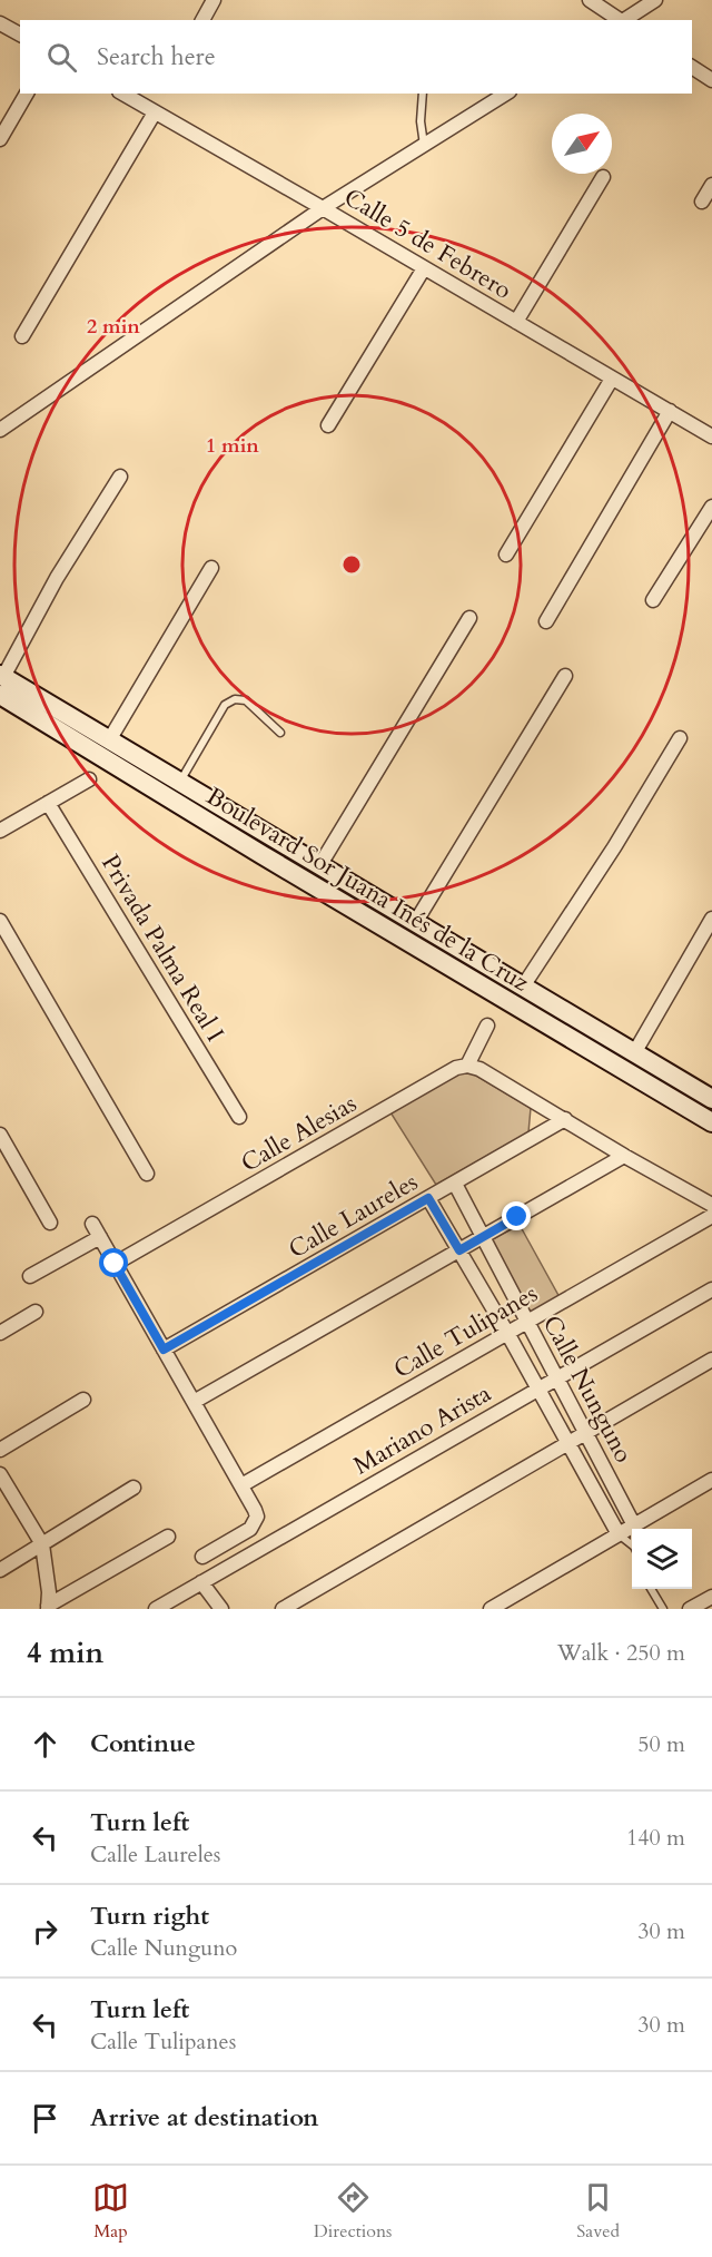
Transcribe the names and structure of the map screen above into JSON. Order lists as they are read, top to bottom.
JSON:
{
  "streets": {
    "main road": ["Boulevard Sor Juana Inés de la Cruz"],
    "street": [
      "Calle 5 de Febrero",
      "Privada Palma Real I",
      "Calle Alesias",
      "Calle Laureles",
      "Calle Tulipanes",
      "Calle Nunguno",
      "Mariano Arista"
    ]
  },
  "crossings": [
    ["Calle Laureles", "Calle Nunguno"],
    ["Calle Tulipanes", "Calle Nunguno"],
    ["Calle Nunguno", "Mariano Arista"]
  ],
  "north": "top right",
  "page": {
    "search": "Search here",
    "heading": ["4 min", "Walk · 250 m"],
    "list": [
      ["Continue", "50 m"],
      ["Turn left", "Calle Laureles", "140 m"],
      ["Turn right", "Calle Nunguno", "30 m"],
      ["Turn left", "Calle Tulipanes", "30 m"],
      "Arrive at destination"
    ],
    "nav": ["Map", "Directions", "Saved"]
  },
  "rings": ["2 min", "1 min"]
}
